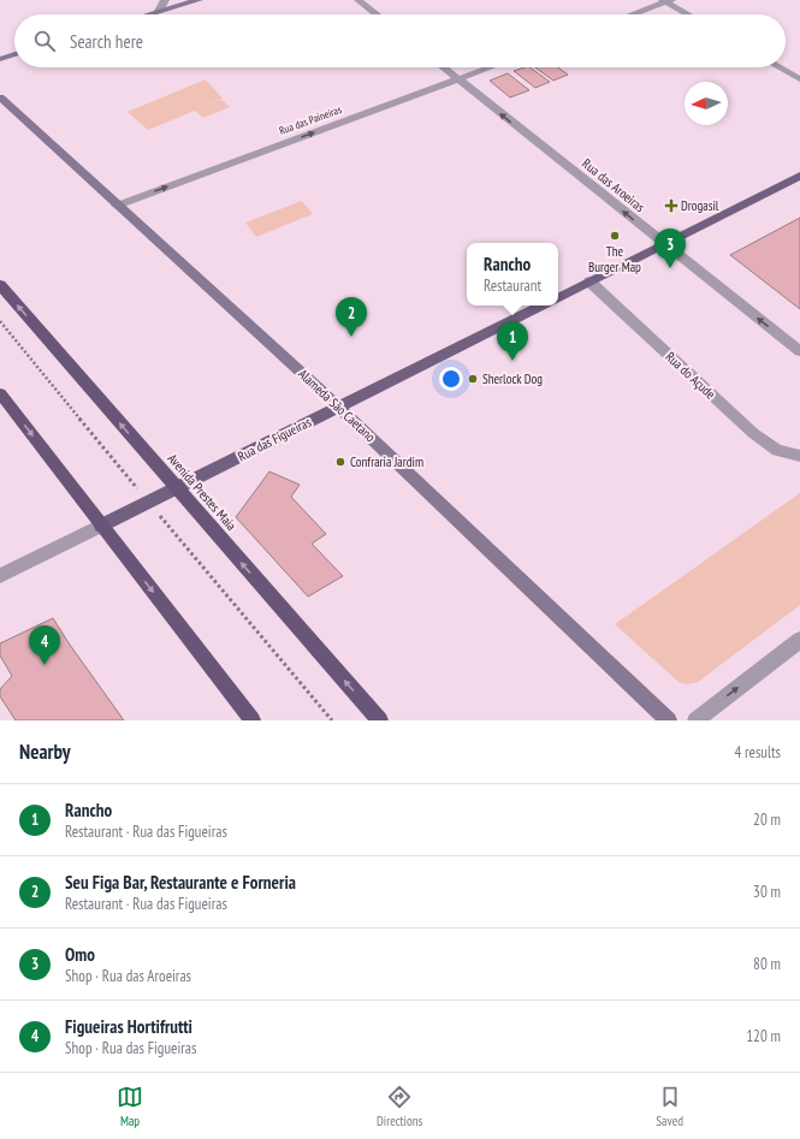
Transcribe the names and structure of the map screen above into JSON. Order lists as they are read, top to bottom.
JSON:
{
  "streets": {
    "highway": ["Avenida Prestes Maia"],
    "main road": ["Alameda São Caetano", "Rua das Figueiras"],
    "street": ["Rua das Paineiras", "Rua das Aroeiras", "Rua do Açude"]
  },
  "crossings": [
    ["Rua das Paineiras", "Rua das Aroeiras"],
    ["Rua das Paineiras", "Alameda São Caetano"],
    ["Alameda São Caetano", "Rua das Figueiras"],
    ["Rua das Figueiras", "Avenida Prestes Maia"]
  ],
  "one_way": ["Rua das Paineiras", "Rua das Aroeiras"],
  "places": {
    "health": ["Drogasil"],
    "other": ["The Burger Map", "Sherlock Dog", "Confraria Jardim"]
  },
  "north": "left",
  "page": {
    "search": "Search here",
    "pins": [
      "3",
      "2",
      "1",
      "4"
    ],
    "popup": ["Rancho", "Restaurant"],
    "heading": ["Nearby", "4 results"],
    "list": [
      {
        "mark": "1",
        "name": "Rancho",
        "note": "Restaurant · Rua das Figueiras",
        "value": "20 m"
      },
      {
        "mark": "2",
        "name": "Seu Figa Bar, Restaurante e Forneria",
        "note": "Restaurant · Rua das Figueiras",
        "value": "30 m"
      },
      {
        "mark": "3",
        "name": "Omo",
        "note": "Shop · Rua das Aroeiras",
        "value": "80 m"
      },
      {
        "mark": "4",
        "name": "Figueiras Hortifrutti",
        "note": "Shop · Rua das Figueiras",
        "value": "120 m"
      }
    ],
    "nav": ["Map", "Directions", "Saved"]
  }
}
